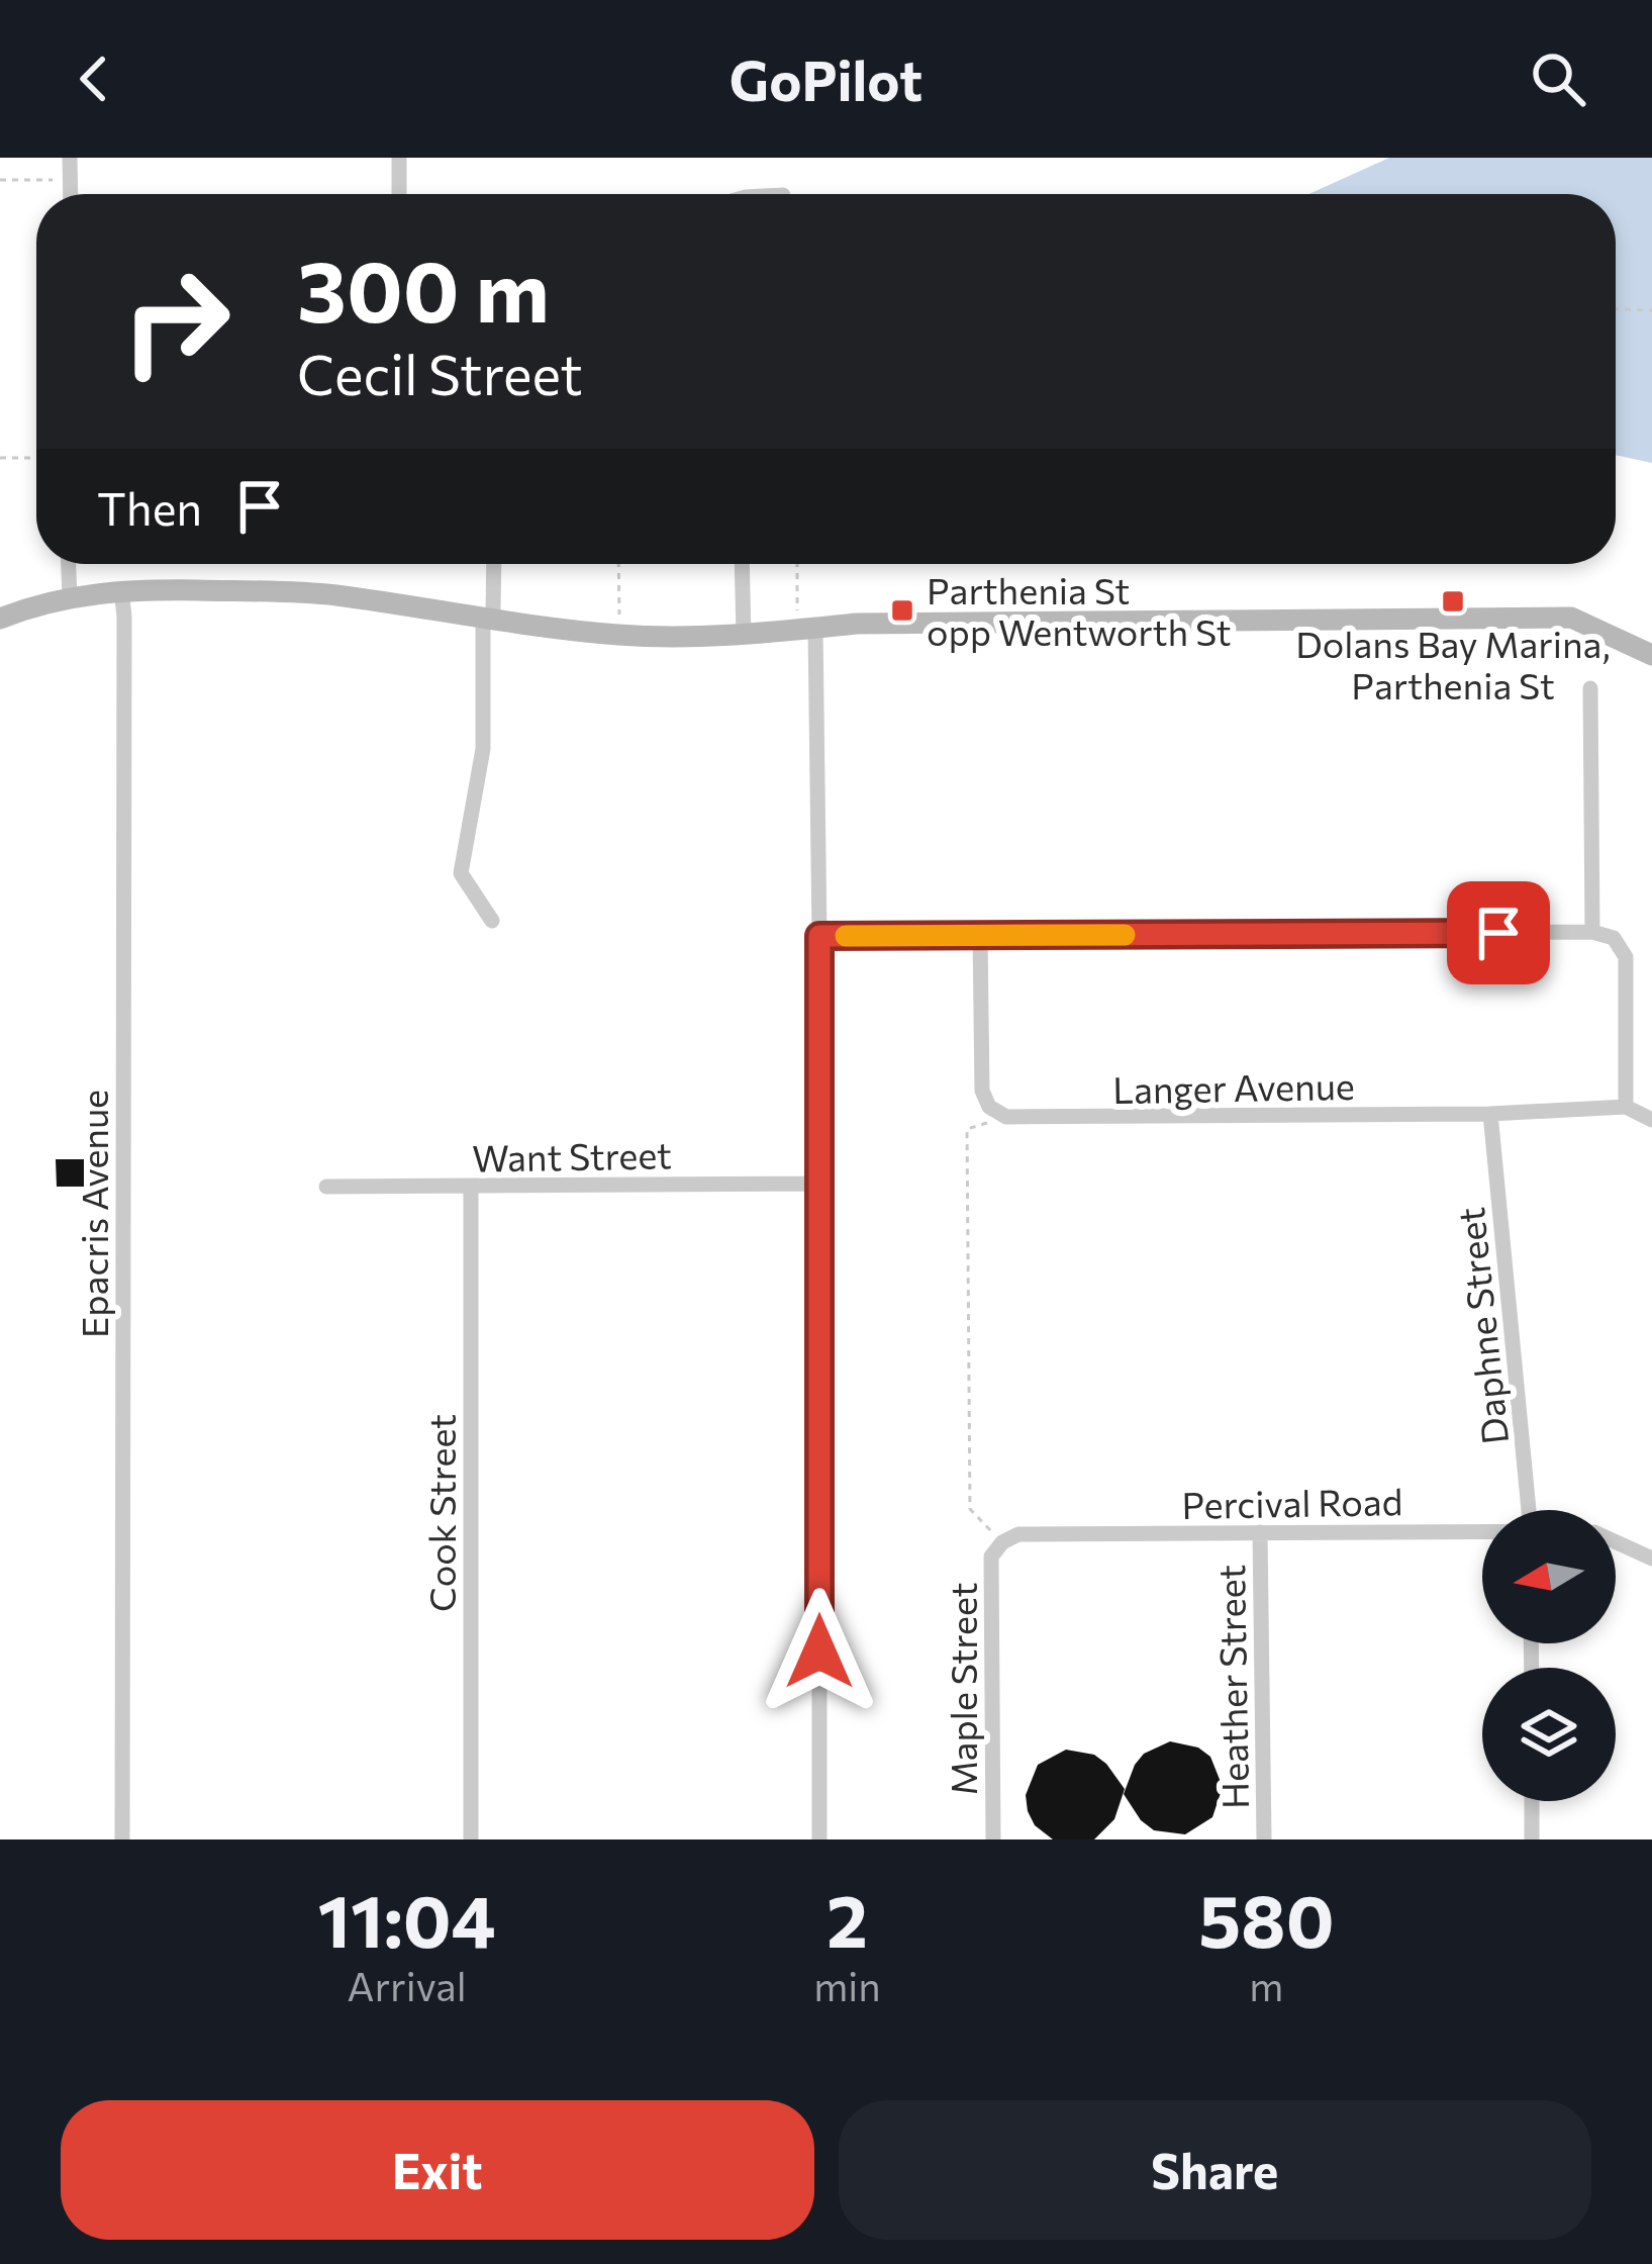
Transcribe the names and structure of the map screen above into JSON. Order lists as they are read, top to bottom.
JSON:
{
  "streets": {
    "street": [
      "Langer Avenue",
      "Want Street",
      "Epacris Avenue",
      "Daphne Street",
      "Percival Road",
      "Cook Street",
      "Heather Street",
      "Maple Street"
    ]
  },
  "crossings": [
    ["Langer Avenue", "Daphne Street"],
    ["Want Street", "Cook Street"],
    ["Percival Road", "Heather Street"],
    ["Percival Road", "Maple Street"]
  ],
  "places": {
    "transit": ["Dolans Bay Marina, Parthenia St", "Parthenia St opp Wentworth St"]
  },
  "north": "left",
  "page": {
    "header": "GoPilot",
    "turn": ["300 m", "Cecil Street"],
    "then": "Then",
    "eta": [
      "11:04",
      "Arrival",
      "2",
      "min",
      "580",
      "m"
    ],
    "buttons": ["Exit", "Share"]
  }
}
